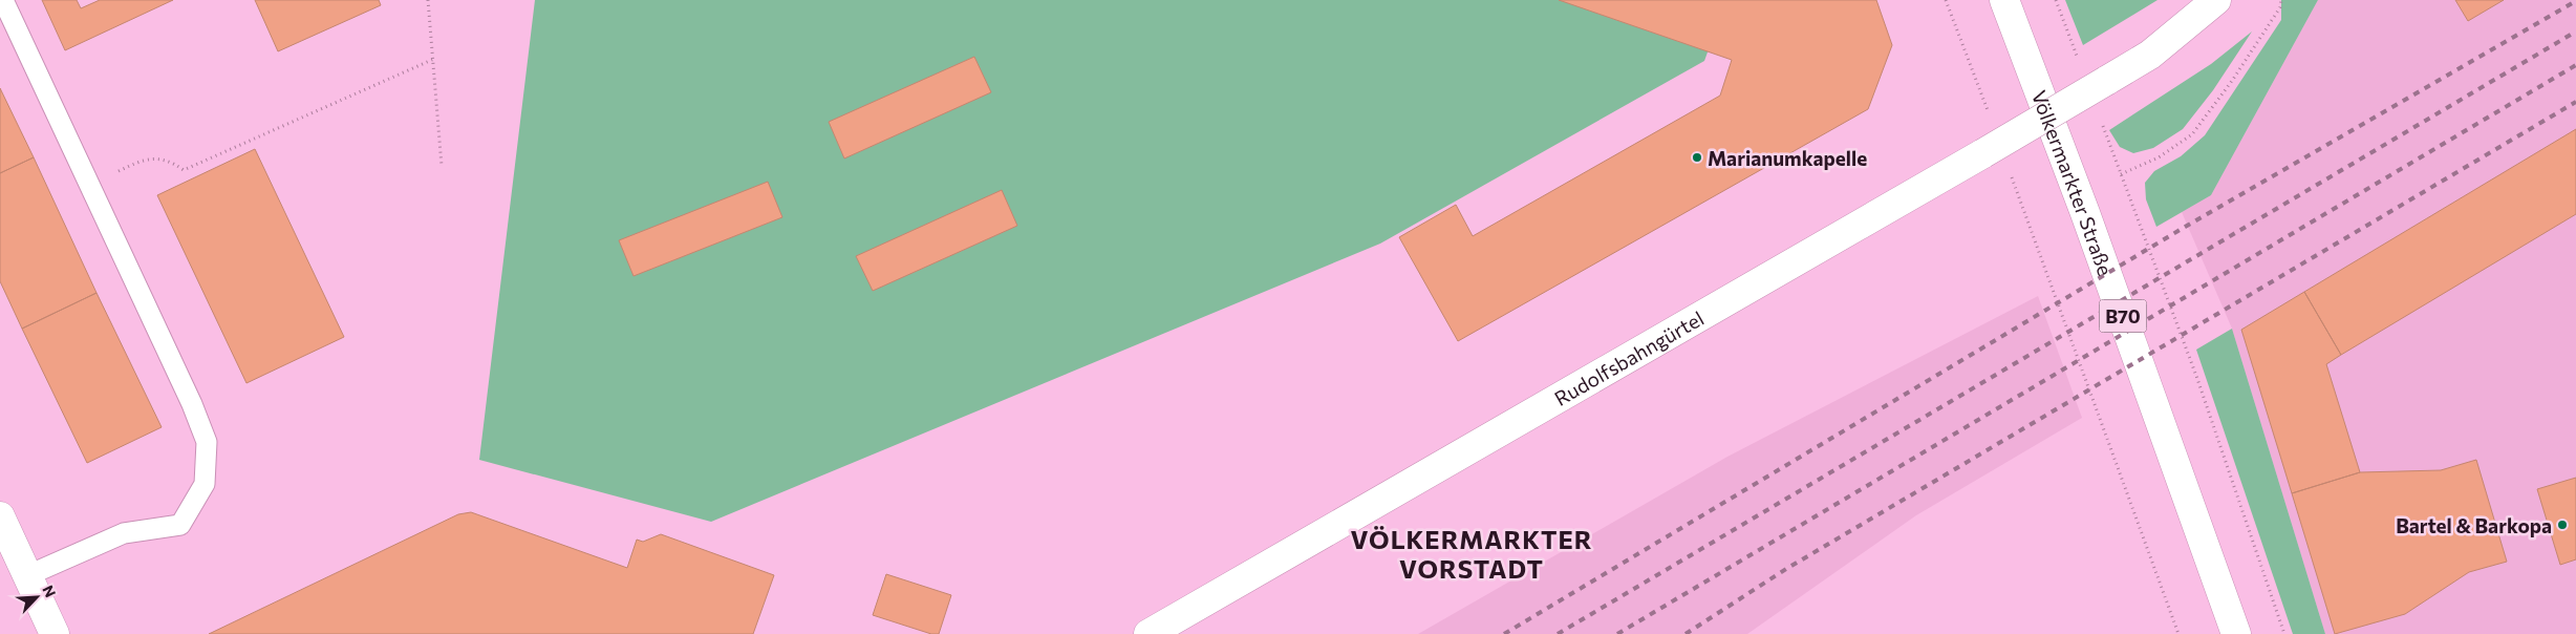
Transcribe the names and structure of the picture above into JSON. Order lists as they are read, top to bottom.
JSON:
{
  "streets": {
    "street": ["Völkermarkter Straße", "B70", "Rudolfsbahngürtel"]
  },
  "districts": ["VÖLKERMARKTER VORSTADT"],
  "places": ["Marianumkapelle", "Bartel & Barkopa"],
  "north": "top right"
}
